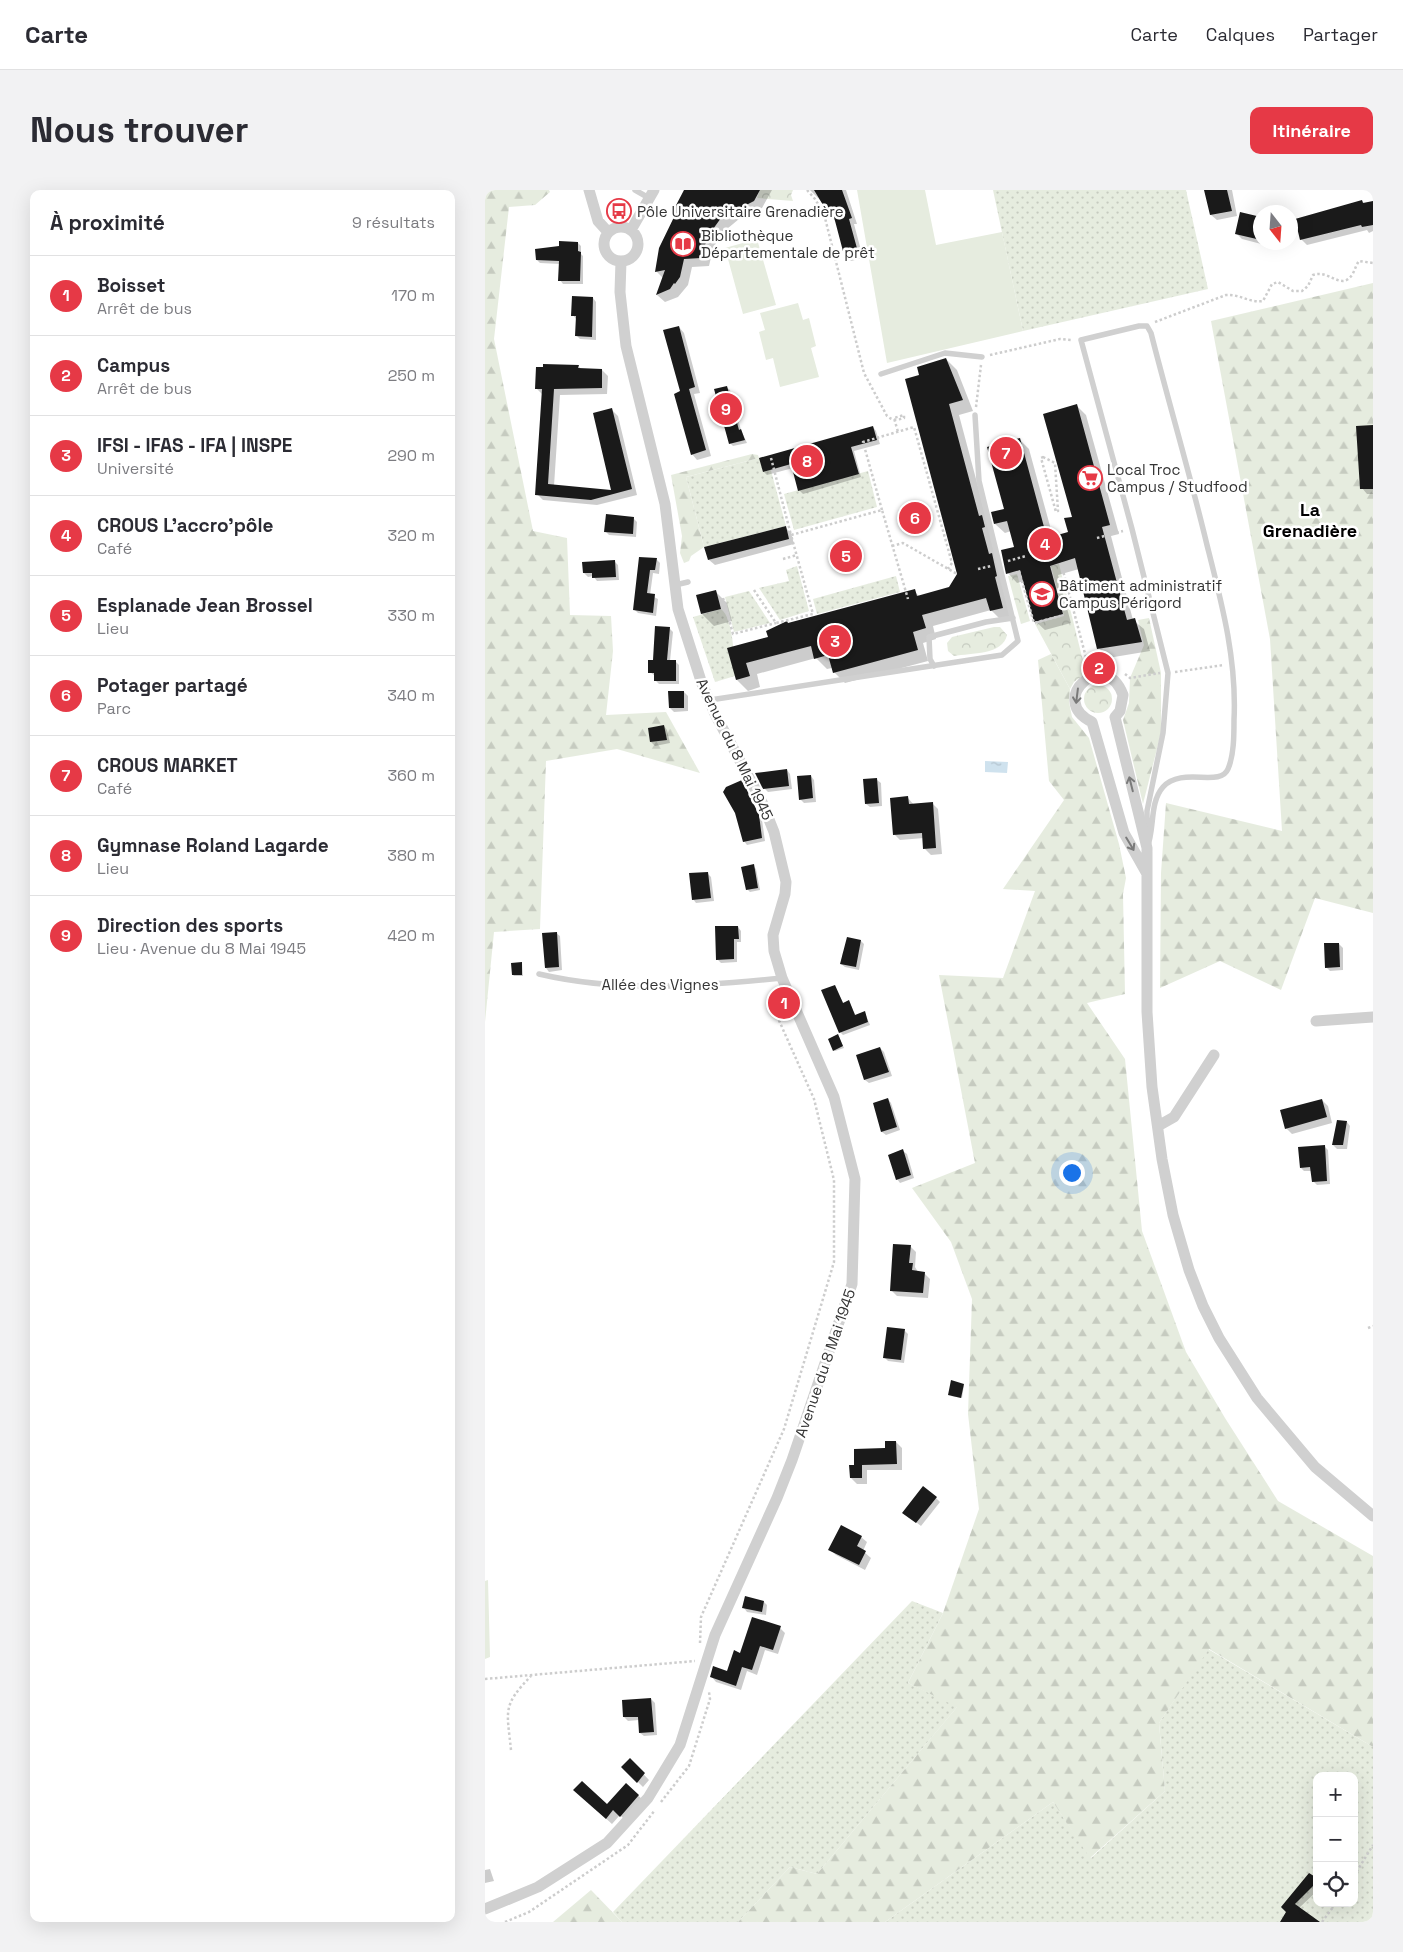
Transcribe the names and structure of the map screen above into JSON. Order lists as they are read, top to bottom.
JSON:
{
  "streets": {
    "street": ["Avenue du 8 Mai 1945"],
    "lane": ["Allée des Vignes"]
  },
  "crossings": [
    ["Avenue du 8 Mai 1945", "Allée des Vignes"]
  ],
  "districts": ["La Grenadière"],
  "places": {
    "bus stop": ["Pôle Universitaire Grenadière"],
    "library": ["Bibliothèque Départementale de prêt"],
    "supermarket": ["Local Troc Campus / Studfood"],
    "school or university": ["Bâtiment administratif Campus Périgord"]
  },
  "north": "bottom",
  "page": {
    "header": "Carte",
    "nav": ["Carte", "Calques", "Partager"],
    "buttons": "Itinéraire",
    "title": "Nous trouver",
    "heading": ["À proximité", "9 résultats"],
    "list": [
      {
        "mark": "1",
        "name": "Boisset",
        "note": "Arrêt de bus",
        "value": "170 m"
      },
      {
        "mark": "2",
        "name": "Campus",
        "note": "Arrêt de bus",
        "value": "250 m"
      },
      {
        "mark": "3",
        "name": "IFSI - IFAS - IFA | INSPE",
        "note": "Université",
        "value": "290 m"
      },
      {
        "mark": "4",
        "name": "CROUS L'accro'pôle",
        "note": "Café",
        "value": "320 m"
      },
      {
        "mark": "5",
        "name": "Esplanade Jean Brossel",
        "note": "Lieu",
        "value": "330 m"
      },
      {
        "mark": "6",
        "name": "Potager partagé",
        "note": "Parc",
        "value": "340 m"
      },
      {
        "mark": "7",
        "name": "CROUS MARKET",
        "note": "Café",
        "value": "360 m"
      },
      {
        "mark": "8",
        "name": "Gymnase Roland Lagarde",
        "note": "Lieu",
        "value": "380 m"
      },
      {
        "mark": "9",
        "name": "Direction des sports",
        "note": "Lieu · Avenue du 8 Mai 1945",
        "value": "420 m"
      }
    ],
    "pins": [
      "9",
      "7",
      "8",
      "6",
      "4",
      "5",
      "3",
      "2",
      "1"
    ],
    "map_buttons": ["+", "−"]
  }
}
